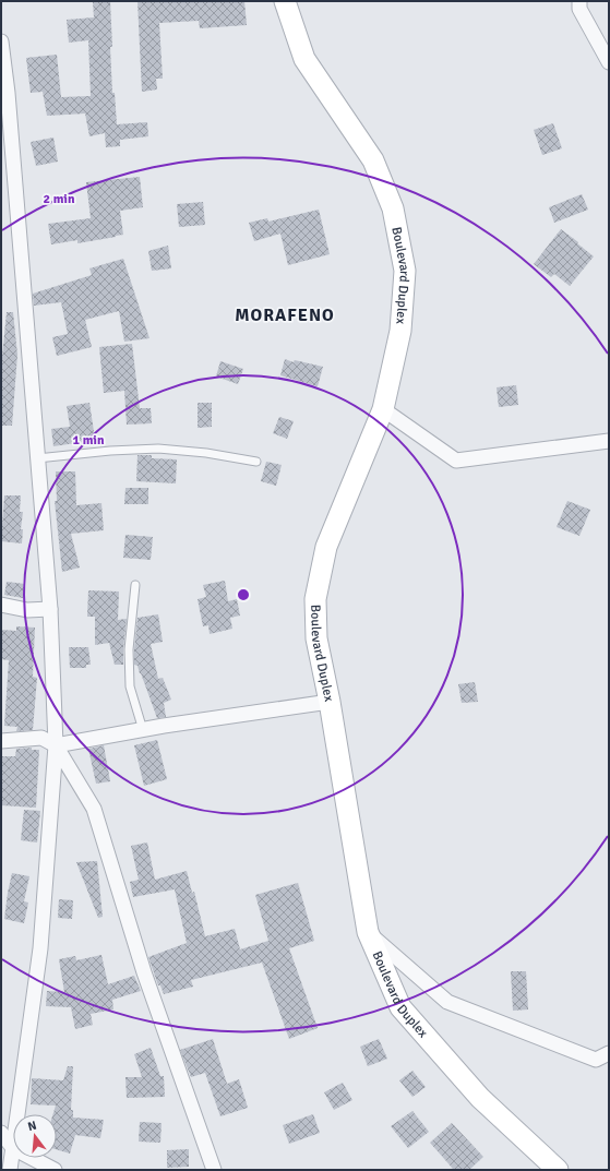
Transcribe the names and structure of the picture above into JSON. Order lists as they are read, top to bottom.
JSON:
{
  "streets": {
    "street": ["Boulevard Duplex"]
  },
  "districts": ["MORAFENO"],
  "north": "top",
  "rings": ["2 min", "1 min"]
}
